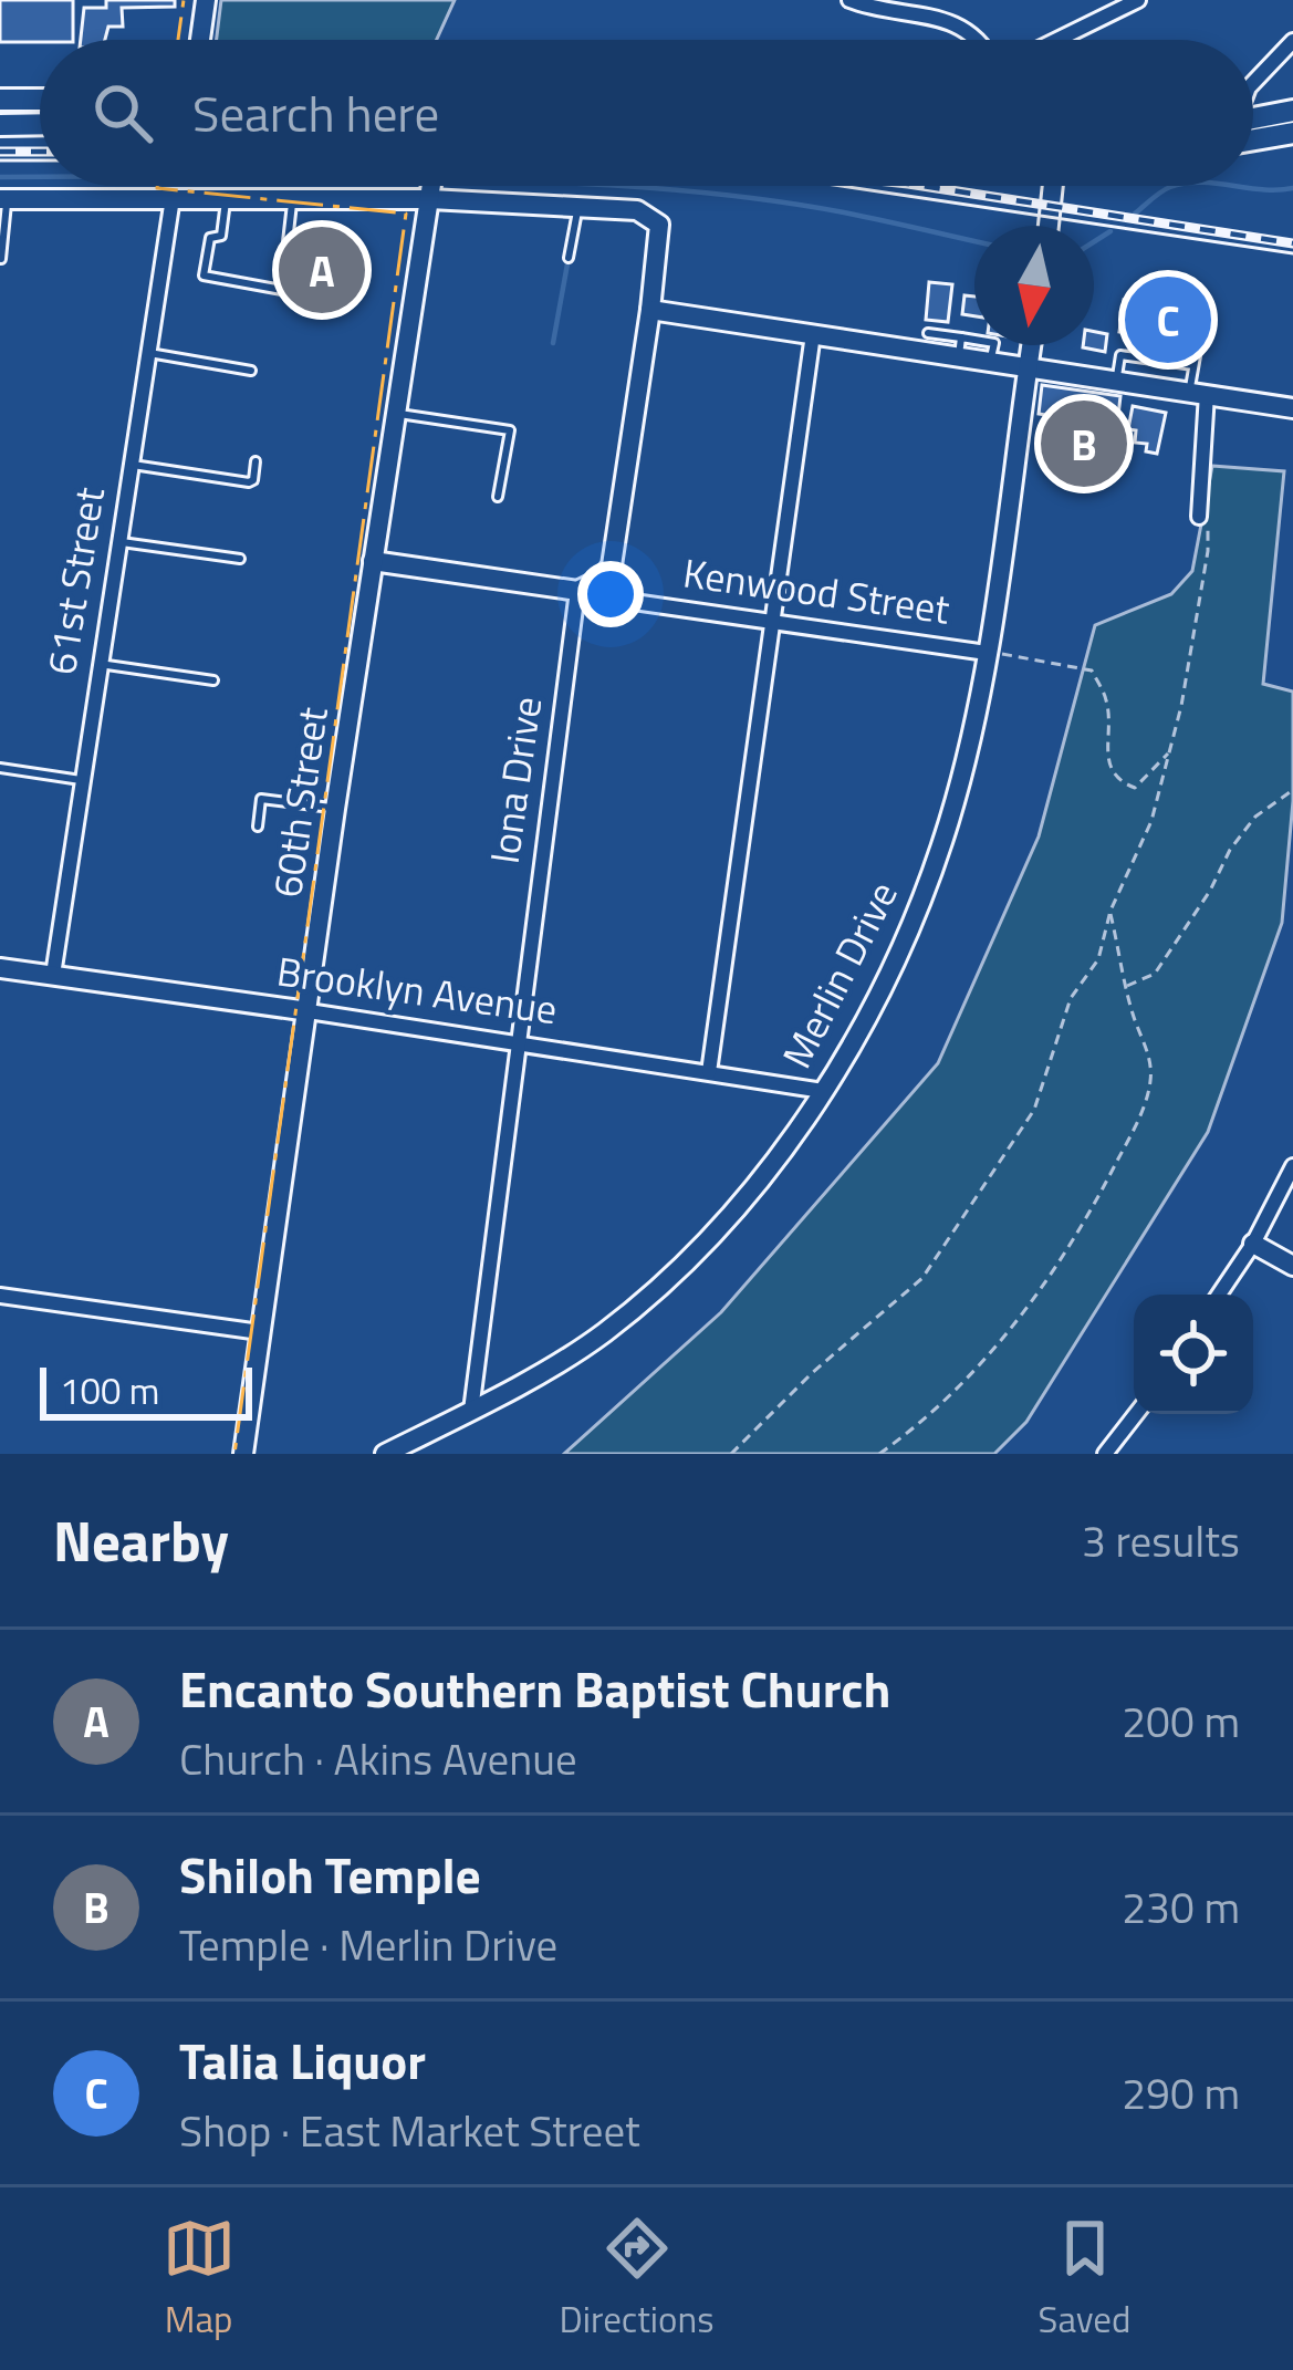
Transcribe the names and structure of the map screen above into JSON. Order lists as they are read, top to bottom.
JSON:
{
  "streets": {
    "street": [
      "61st Street",
      "Kenwood Street",
      "Iona Drive",
      "60th Street",
      "Merlin Drive",
      "Brooklyn Avenue"
    ]
  },
  "crossings": [
    ["61st Street", "Brooklyn Avenue"],
    ["Kenwood Street", "Merlin Drive"],
    ["Iona Drive", "Merlin Drive"],
    ["Iona Drive", "Brooklyn Avenue"],
    ["60th Street", "Brooklyn Avenue"],
    ["Merlin Drive", "Brooklyn Avenue"]
  ],
  "scale_bar": "100 m",
  "north": "bottom",
  "page": {
    "search": "Search here",
    "pins": ["A", "C", "B"],
    "scale": "100 m",
    "heading": ["Nearby", "3 results"],
    "list": [
      {
        "mark": "A",
        "name": "Encanto Southern Baptist Church",
        "note": "Church · Akins Avenue",
        "value": "200 m"
      },
      {
        "mark": "B",
        "name": "Shiloh Temple",
        "note": "Temple · Merlin Drive",
        "value": "230 m"
      },
      {
        "mark": "C",
        "name": "Talia Liquor",
        "note": "Shop · East Market Street",
        "value": "290 m"
      }
    ],
    "nav": ["Map", "Directions", "Saved"]
  }
}
